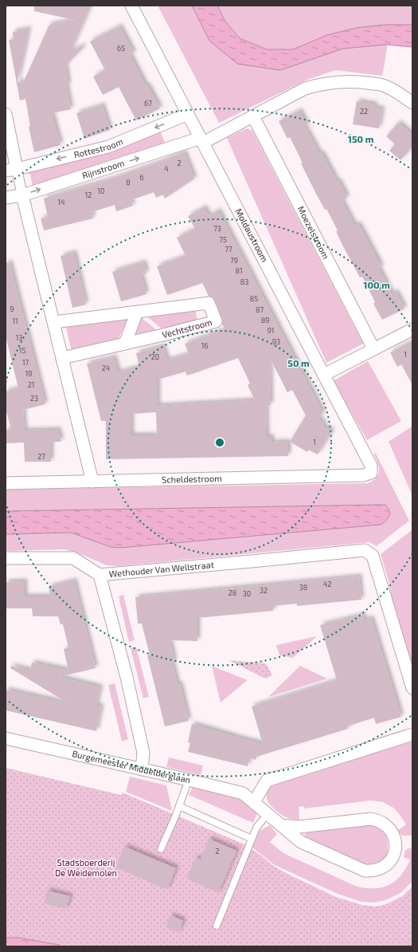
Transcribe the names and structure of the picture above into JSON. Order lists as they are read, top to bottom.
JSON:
{
  "streets": {
    "street": [
      "Rottestroom",
      "Rijnstroom",
      "Moezelstroom",
      "Moldaustroom",
      "Vechtstroom",
      "Scheldestroom",
      "Wethouder Van Wellstraat",
      "Burgemeester Middelberglaan"
    ]
  },
  "crossings": [
    ["Rottestroom", "Moldaustroom"],
    ["Rijnstroom", "Moldaustroom"],
    ["Moldaustroom", "Scheldestroom"],
    ["Wethouder Van Wellstraat", "Burgemeester Middelberglaan"]
  ],
  "one_way": ["Rottestroom", "Rijnstroom"],
  "parks": ["Stadsboerderij De Weidemolen"],
  "house_numbers": [
    "65",
    "67",
    "22",
    "2",
    "4",
    "6",
    "8",
    "10",
    "12",
    "14",
    "73",
    "75",
    "77",
    "79",
    "81",
    "83",
    "85",
    "9",
    "87",
    "89",
    "11",
    "91",
    "13",
    "93",
    "16",
    "15",
    "1",
    "20",
    "17",
    "24",
    "19",
    "21",
    "23",
    "1",
    "27",
    "42",
    "38",
    "32",
    "28",
    "30",
    "2"
  ],
  "rings": ["150 m", "100 m", "50 m"]
}
